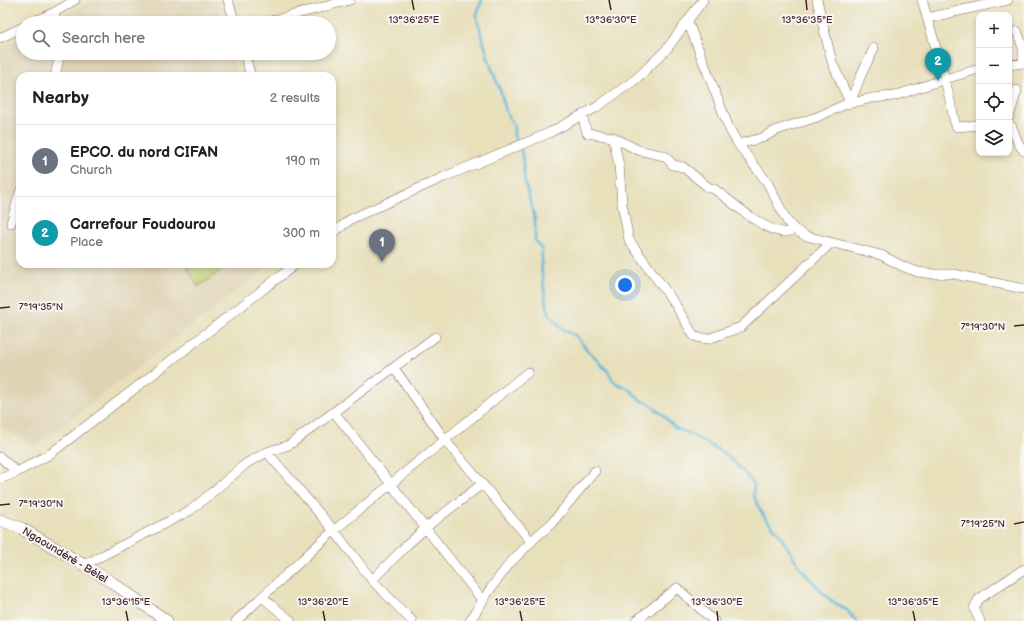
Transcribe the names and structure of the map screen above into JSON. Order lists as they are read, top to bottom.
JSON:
{
  "streets": {
    "main road": ["Ngaoundéré - Bélel"]
  },
  "page": {
    "map_buttons": ["+", "−"],
    "search": "Search here",
    "pins": ["2", "1"],
    "heading": ["Nearby", "2 results"],
    "list": [
      {
        "mark": "1",
        "name": "EPCO. du nord CIFAN",
        "note": "Church",
        "value": "190 m"
      },
      {
        "mark": "2",
        "name": "Carrefour Foudourou",
        "note": "Place",
        "value": "300 m"
      }
    ]
  },
  "coordinates": [
    "13°36'25\"E",
    "13°36'30\"E",
    "13°36'35\"E",
    "7°19'35\"N",
    "7°19'30\"N",
    "7°19'25\"N",
    "13°36'15\"E",
    "13°36'20\"E"
  ]
}
